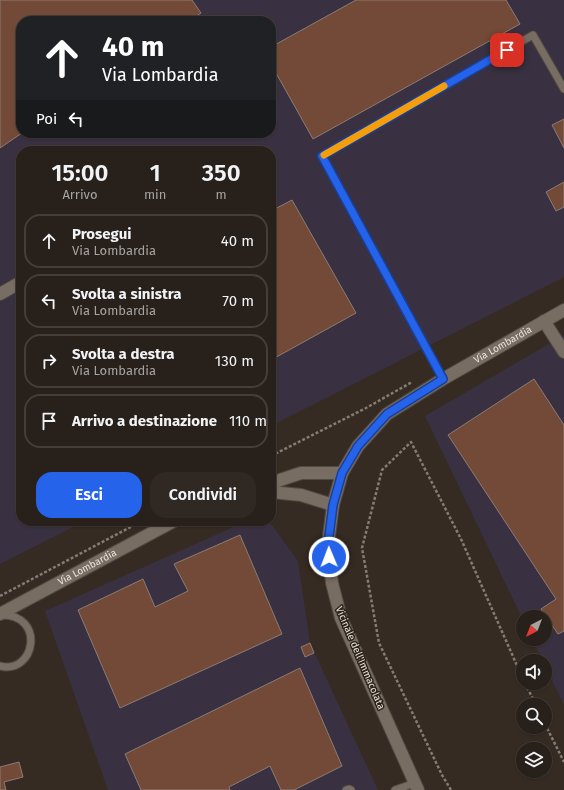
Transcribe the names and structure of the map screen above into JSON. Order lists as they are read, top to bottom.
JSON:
{
  "streets": {
    "street": ["Via Lombardia", "Vicinale dell'Immacolata"]
  },
  "crossings": [
    ["Via Lombardia", "Vicinale dell'Immacolata"]
  ],
  "north": "bottom left",
  "page": {
    "turn": ["40 m", "Via Lombardia"],
    "then": "Poi",
    "eta": [
      "15:00",
      "Arrivo",
      "1",
      "min",
      "350",
      "m"
    ],
    "list": [
      {
        "name": "Prosegui",
        "note": "Via Lombardia",
        "value": "40 m"
      },
      {
        "name": "Svolta a sinistra",
        "note": "Via Lombardia",
        "value": "70 m"
      },
      {
        "name": "Svolta a destra",
        "note": "Via Lombardia",
        "value": "130 m"
      },
      {
        "name": "Arrivo a destinazione",
        "value": "110 m"
      }
    ],
    "buttons": ["Esci", "Condividi"]
  }
}
